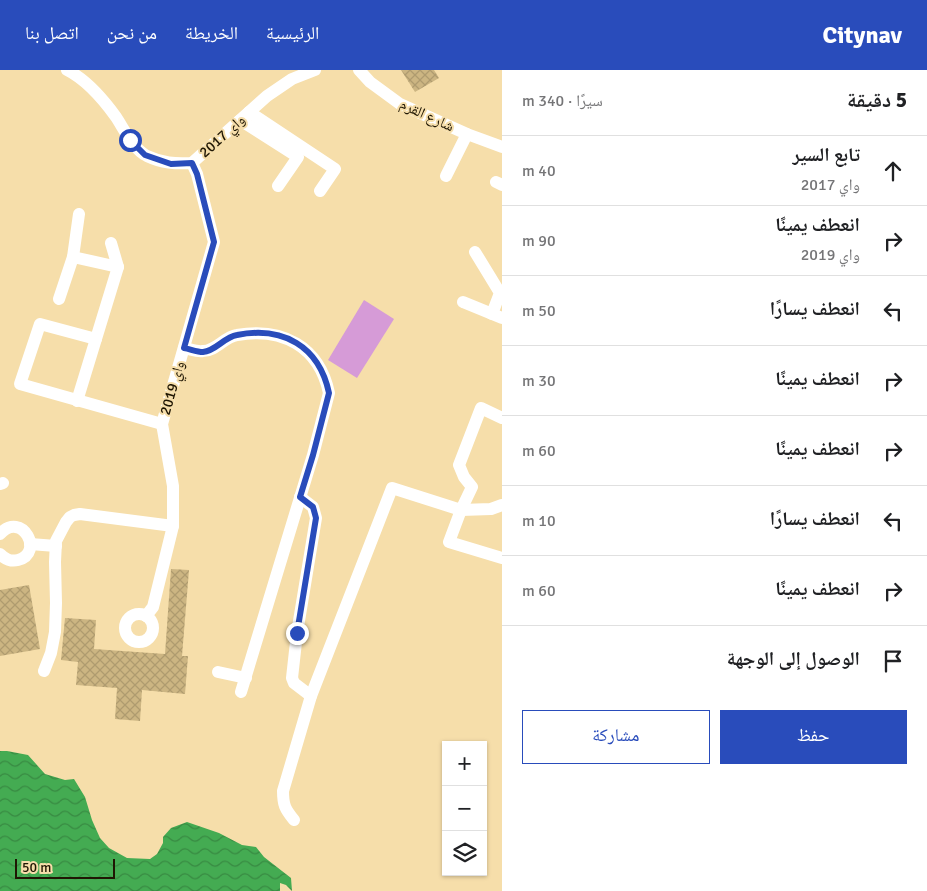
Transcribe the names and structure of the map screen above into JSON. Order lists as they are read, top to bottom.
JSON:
{
  "streets": {
    "street": ["شارع القرم", "واي 2017", "واي 2019"]
  },
  "crossings": [
    ["واي 2017", "واي 2019"]
  ],
  "scale_bar": "50 m",
  "page": {
    "header": "Citynav",
    "nav": [
      "الرئيسية",
      "الخريطة",
      "من نحن",
      "اتصل بنا"
    ],
    "heading": ["5 دقيقة", "سيرًا · 340 m"],
    "list": [
      ["تابع السير", "واي 2017", "40 m"],
      ["انعطف يمينًا", "واي 2019", "90 m"],
      ["انعطف يسارًا", "50 m"],
      ["انعطف يمينًا", "30 m"],
      ["انعطف يمينًا", "60 m"],
      ["انعطف يسارًا", "10 m"],
      ["انعطف يمينًا", "60 m"],
      "الوصول إلى الوجهة"
    ],
    "buttons": ["حفظ", "مشاركة"],
    "map_buttons": ["+", "−"],
    "scale": "50 m"
  }
}
